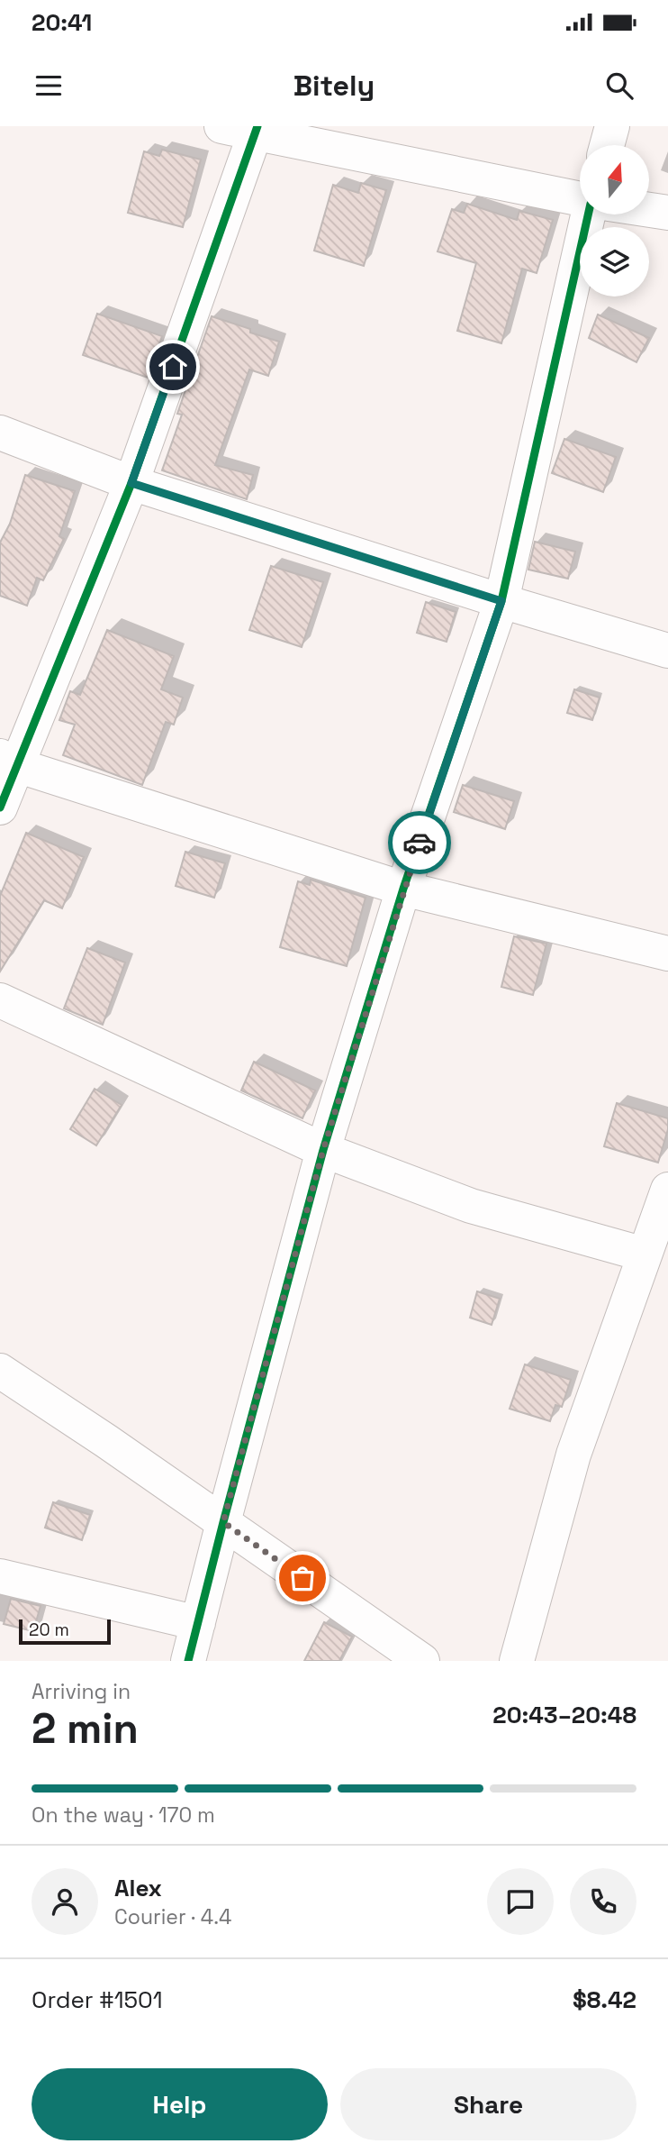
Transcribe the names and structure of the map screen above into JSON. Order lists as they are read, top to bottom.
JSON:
{
  "scale_bar": "20 m",
  "north": "top",
  "page": {
    "status": "20:41",
    "header": "Bitely",
    "scale": "20 m",
    "heading": ["2 min", "Arriving in", "20:43–20:48"],
    "panel": [
      "Alex",
      "Courier · 4.4",
      "Order #1501",
      "$8.42"
    ],
    "bar": "On the way · 170 m",
    "buttons": ["Help", "Share"]
  }
}
